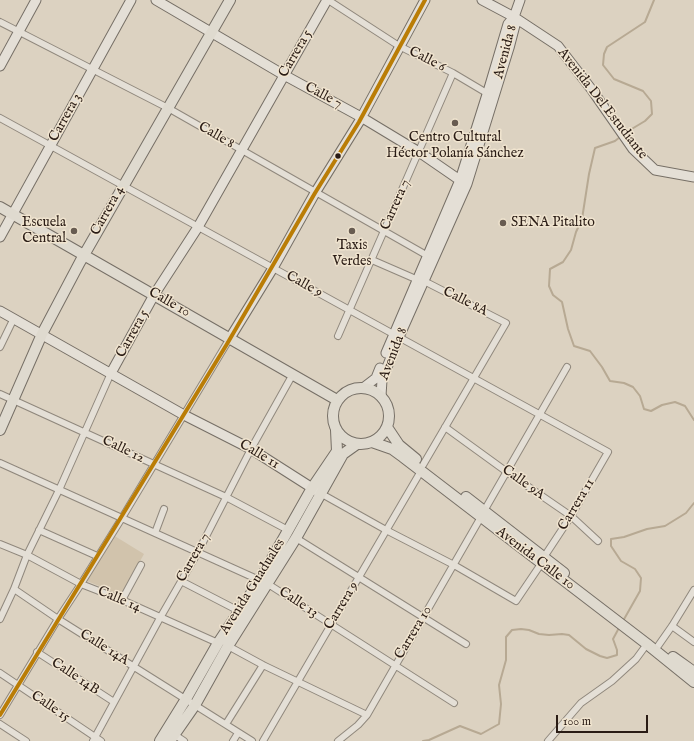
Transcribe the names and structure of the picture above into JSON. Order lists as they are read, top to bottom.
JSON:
{
  "streets": {
    "main road": [
      "Avenida 8",
      "Carrera 5",
      "Calle 7",
      "Avenida Del Estudiante",
      "Carrera 3",
      "Carrera 4",
      "Calle 10",
      "Calle 11",
      "Avenida Calle 10",
      "Avenida Guaduales"
    ],
    "street": [
      "Calle 6",
      "Calle 8",
      "Carrera 7",
      "Calle 9",
      "Calle 8A",
      "Calle 12",
      "Calle 9A",
      "Carrera 11",
      "Calle 14",
      "Calle 13",
      "Carrera 9",
      "Carrera 10",
      "Calle 14A",
      "Calle 14B",
      "Calle 15"
    ]
  },
  "crossings": [
    ["Avenida 8", "Calle 6"],
    ["Avenida 8", "Calle 7"],
    ["Avenida 8", "Avenida Del Estudiante"],
    ["Avenida 8", "Calle 8"],
    ["Avenida 8", "Calle 9"],
    ["Avenida 8", "Calle 8A"],
    ["Avenida 8", "Calle 10"],
    ["Avenida 8", "Avenida Calle 10"],
    ["Avenida 8", "Avenida Guaduales"],
    ["Carrera 5", "Calle 6"],
    ["Carrera 5", "Calle 7"],
    ["Carrera 5", "Calle 8"],
    ["Carrera 5", "Calle 9"],
    ["Carrera 5", "Calle 10"],
    ["Carrera 5", "Calle 12"],
    ["Carrera 5", "Calle 11"],
    ["Carrera 5", "Calle 14"],
    ["Carrera 5", "Calle 13"],
    ["Carrera 5", "Calle 14A"],
    ["Calle 6", "Carrera 7"],
    ["Calle 7", "Carrera 7"],
    ["Calle 7", "Carrera 4"],
    ["Carrera 3", "Calle 8"],
    ["Carrera 3", "Calle 9"],
    ["Carrera 3", "Calle 10"],
    ["Calle 8", "Carrera 7"],
    ["Calle 8", "Carrera 4"],
    ["Carrera 7", "Calle 9"],
    ["Carrera 7", "Calle 8A"],
    ["Carrera 7", "Calle 10"],
    ["Carrera 7", "Calle 12"],
    ["Carrera 7", "Calle 11"],
    ["Carrera 7", "Calle 14"],
    ["Carrera 7", "Calle 13"],
    ["Carrera 7", "Calle 14A"],
    ["Carrera 7", "Calle 14B"],
    ["Carrera 7", "Calle 15"],
    ["Carrera 4", "Calle 9"],
    ["Carrera 4", "Calle 10"],
    ["Carrera 4", "Calle 12"],
    ["Carrera 4", "Calle 11"],
    ["Calle 9", "Carrera 11"],
    ["Calle 9", "Carrera 9"],
    ["Calle 9", "Carrera 10"],
    ["Calle 8A", "Carrera 9"],
    ["Calle 10", "Avenida Calle 10"],
    ["Calle 10", "Avenida Guaduales"],
    ["Calle 12", "Avenida Guaduales"],
    ["Calle 11", "Carrera 11"],
    ["Calle 11", "Avenida Guaduales"],
    ["Calle 11", "Carrera 9"],
    ["Calle 11", "Carrera 10"],
    ["Calle 9A", "Carrera 11"],
    ["Calle 9A", "Carrera 9"],
    ["Calle 9A", "Carrera 10"],
    ["Carrera 11", "Avenida Calle 10"],
    ["Avenida Calle 10", "Avenida Guaduales"],
    ["Avenida Calle 10", "Carrera 9"],
    ["Avenida Calle 10", "Carrera 10"],
    ["Avenida Guaduales", "Calle 14"],
    ["Avenida Guaduales", "Calle 13"],
    ["Avenida Guaduales", "Calle 14A"],
    ["Calle 14", "Carrera 9"],
    ["Calle 14", "Carrera 10"],
    ["Calle 13", "Carrera 9"],
    ["Calle 13", "Carrera 10"]
  ],
  "places": [
    "Centro Cultural Héctor Polanía Sánchez",
    "SENA Pitalito",
    "Escuela Central",
    "Taxis Verdes"
  ],
  "scale_bar": "100 m"
}
